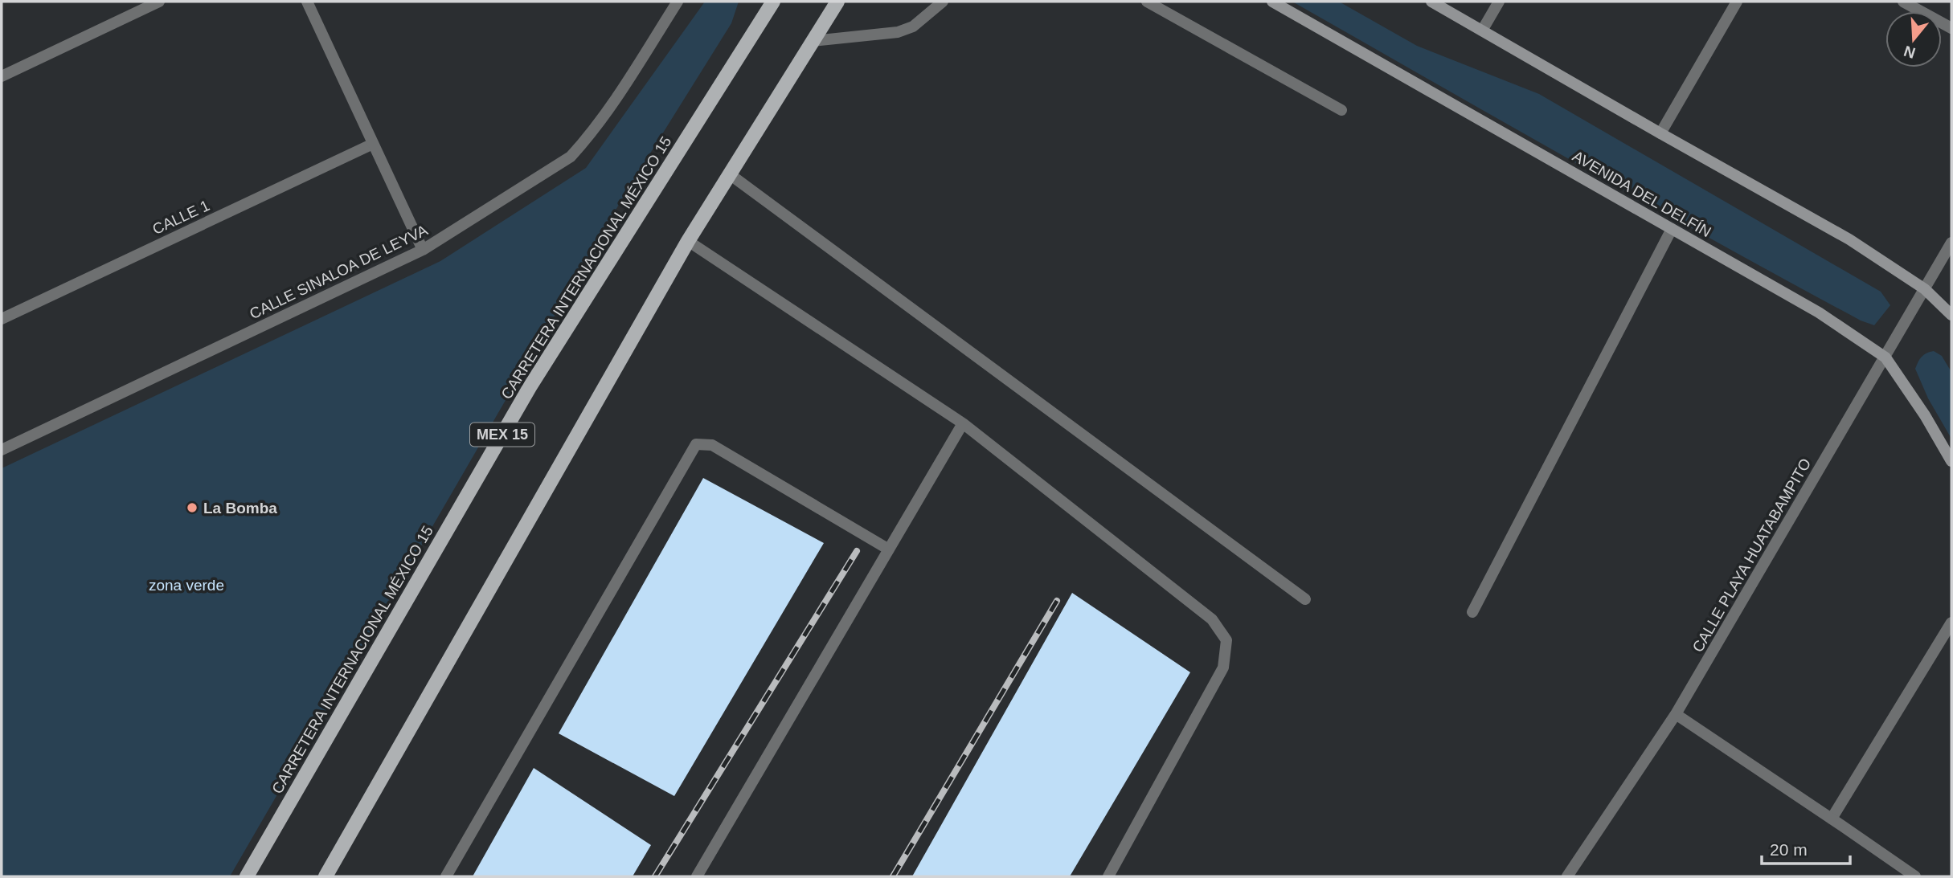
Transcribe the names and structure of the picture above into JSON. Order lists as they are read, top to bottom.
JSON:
{
  "streets": {
    "main road": ["CARRETERA INTERNACIONAL MÉXICO 15", "MEX 15"],
    "street": [
      "AVENIDA DEL DELFÍN",
      "CALLE 1",
      "CALLE SINALOA DE LEYVA",
      "CALLE PLAYA HUATABAMPITO"
    ]
  },
  "crossings": [
    ["AVENIDA DEL DELFÍN", "CALLE PLAYA HUATABAMPITO"]
  ],
  "parks": ["zona verde"],
  "places": ["La Bomba"],
  "scale_bar": "20 m",
  "north": "bottom"
}
